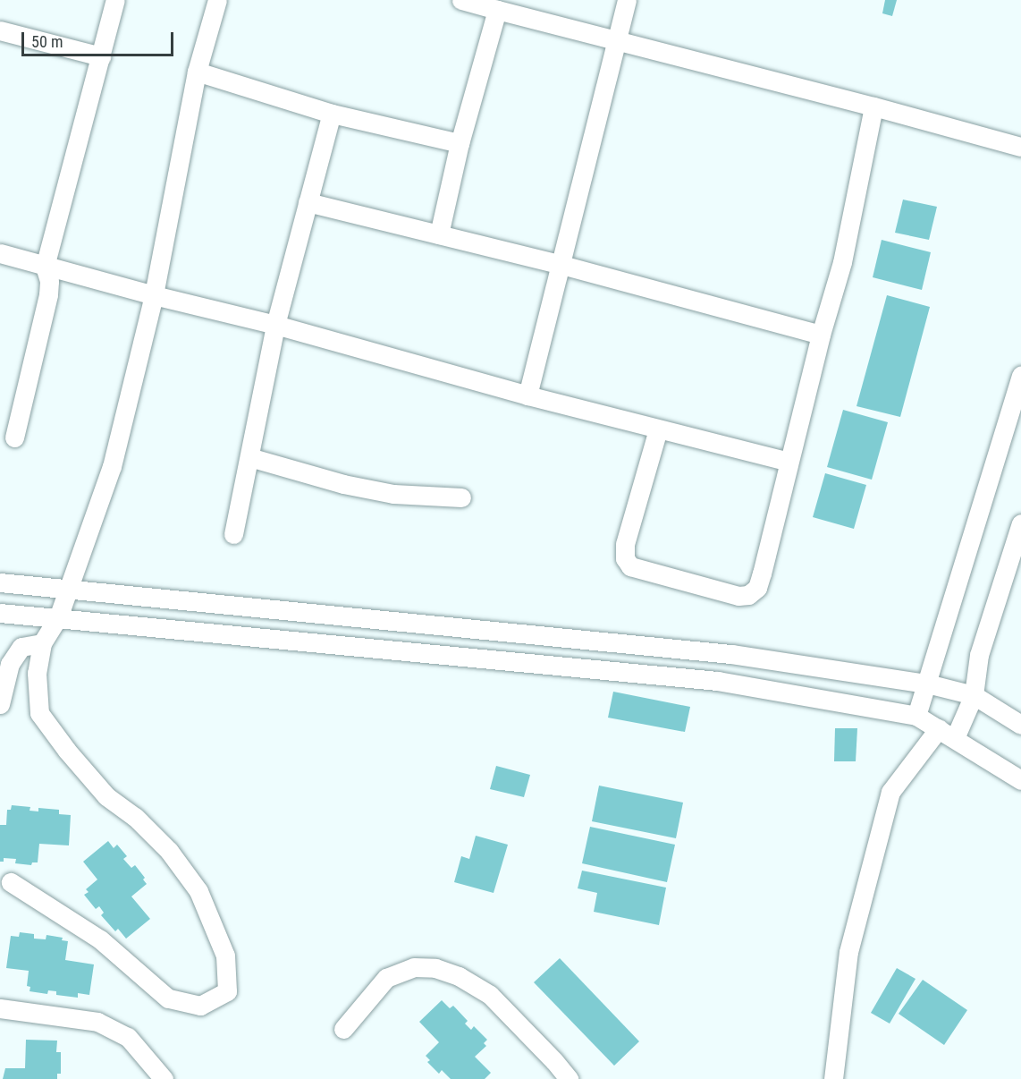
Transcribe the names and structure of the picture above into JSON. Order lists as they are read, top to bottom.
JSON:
{
  "scale_bar": "50 m"
}
